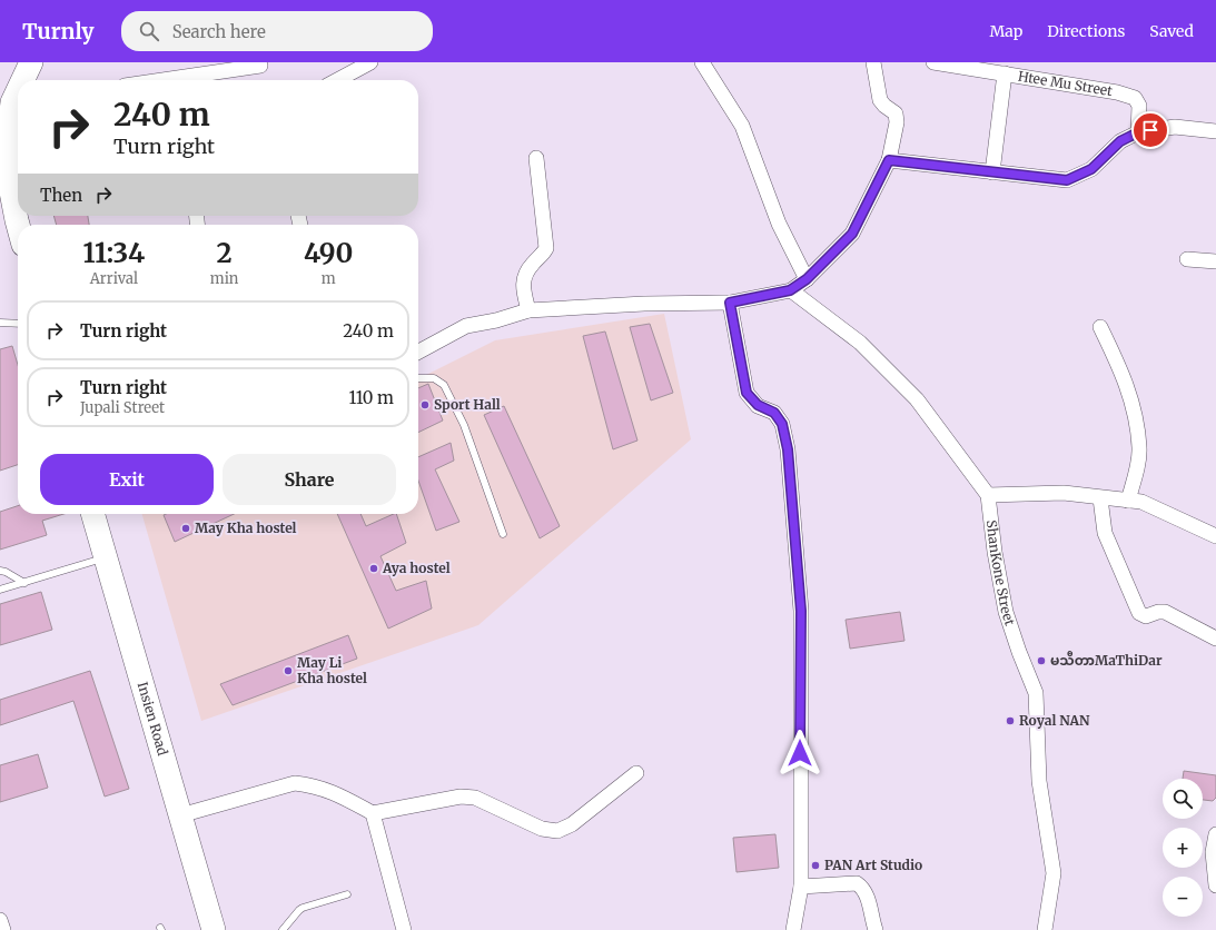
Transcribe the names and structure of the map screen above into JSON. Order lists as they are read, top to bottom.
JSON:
{
  "streets": {
    "main road": ["Insien Road"],
    "street": ["Htee Mu Street", "ShanKone Street"]
  },
  "places": [
    "Sport Hall",
    "May Kha hostel",
    "Aya hostel",
    "မသီတာMaThiDar",
    "May Li Kha hostel",
    "Royal NAN",
    "PAN Art Studio"
  ],
  "page": {
    "header": "Turnly",
    "search": "Search here",
    "nav": ["Map", "Directions", "Saved"],
    "turn": ["240 m", "Turn right"],
    "then": "Then",
    "eta": [
      "11:34",
      "Arrival",
      "2",
      "min",
      "490",
      "m"
    ],
    "list": [
      {
        "name": "Turn right",
        "value": "240 m"
      },
      {
        "name": "Turn right",
        "note": "Jupali Street",
        "value": "110 m"
      }
    ],
    "buttons": ["Exit", "Share"],
    "map_buttons": ["+", "−"]
  }
}
